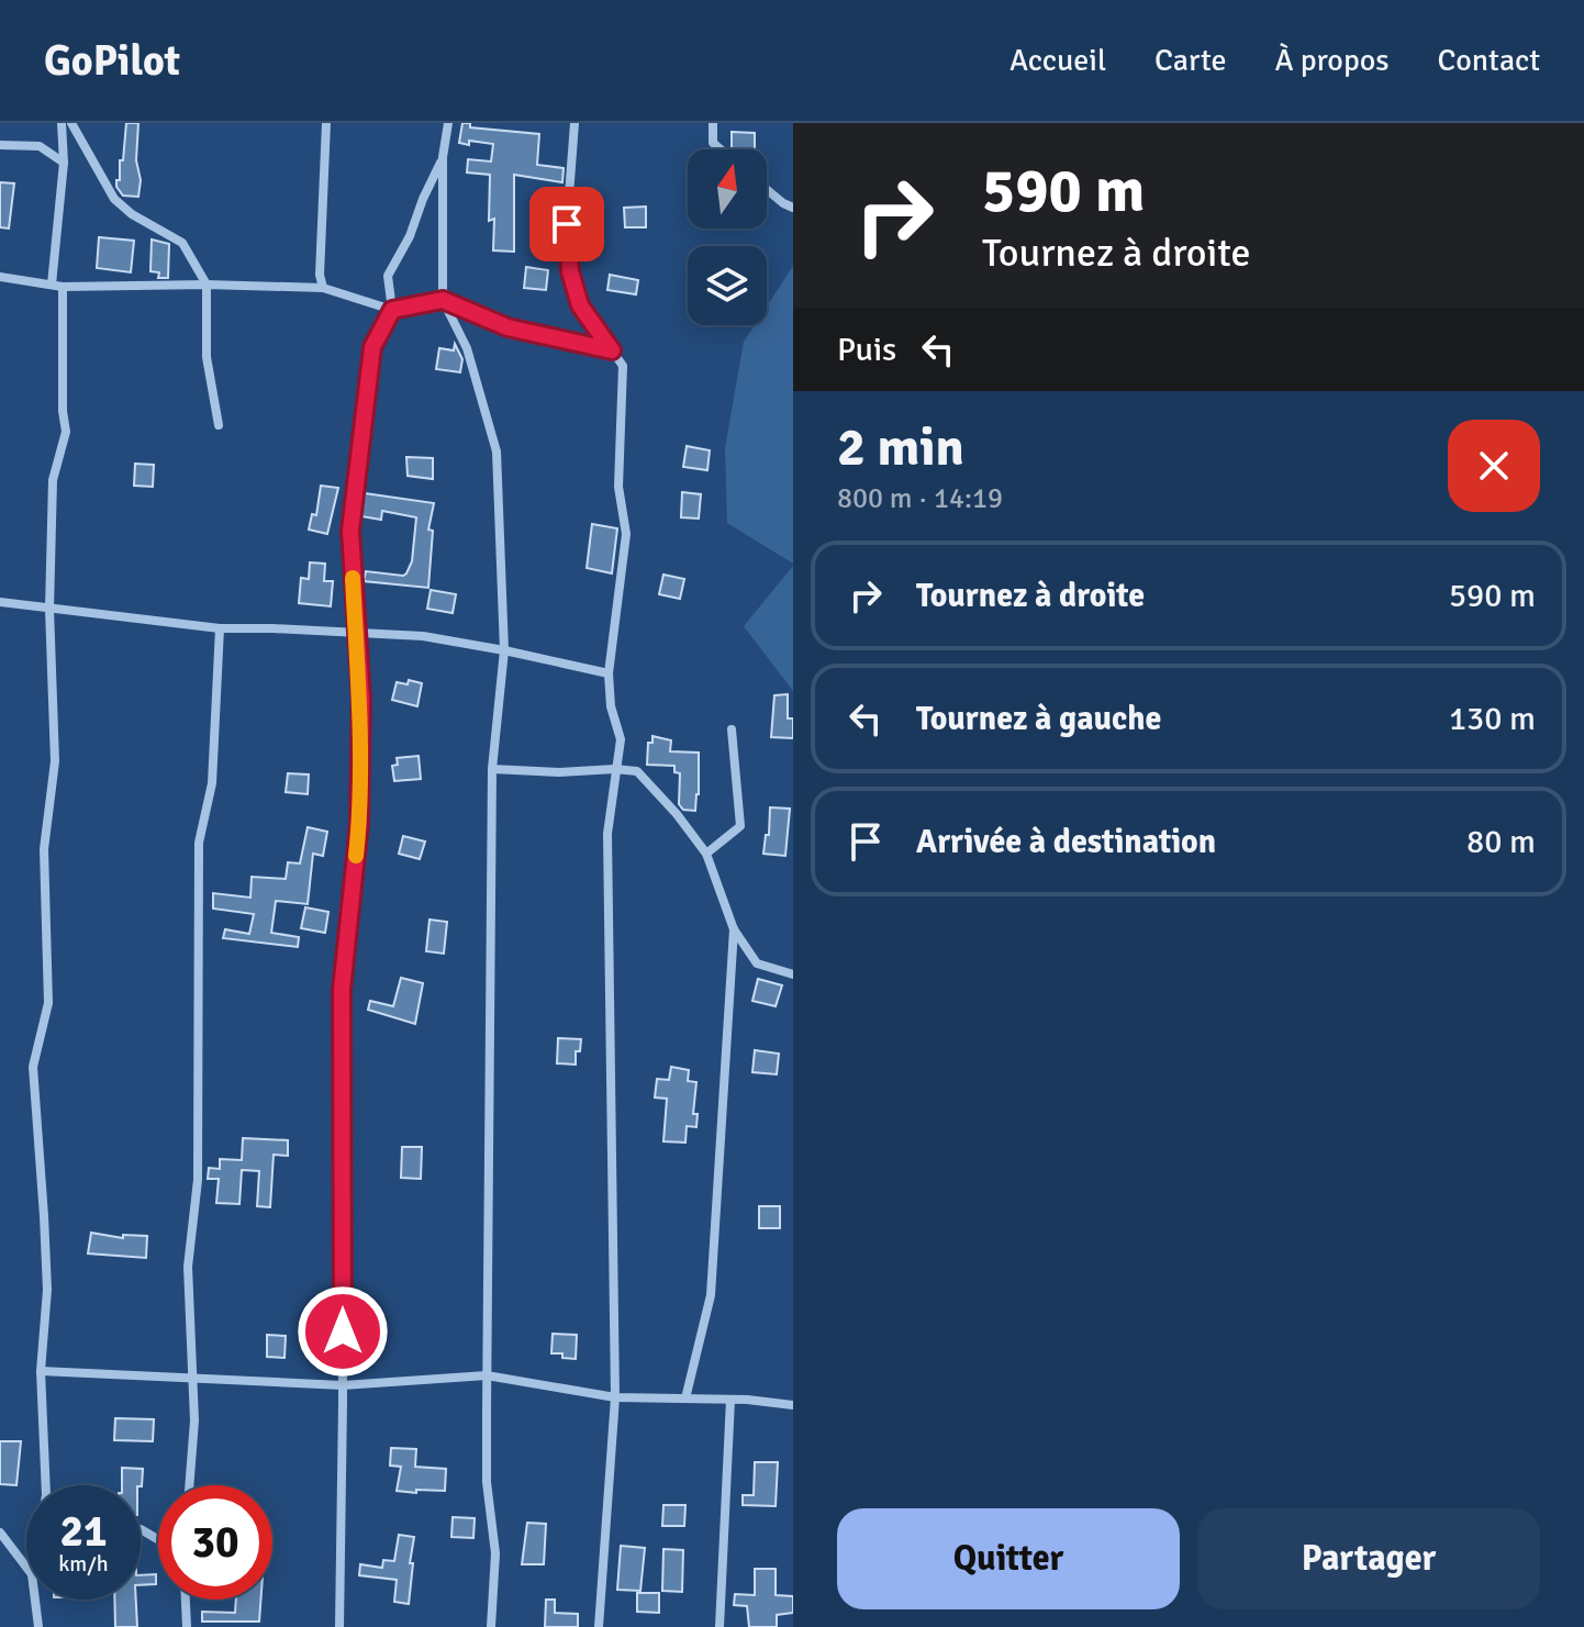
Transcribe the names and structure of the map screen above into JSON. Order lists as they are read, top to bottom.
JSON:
{
  "north": "top",
  "page": {
    "header": "GoPilot",
    "nav": [
      "Accueil",
      "Carte",
      "À propos",
      "Contact"
    ],
    "turn": ["590 m", "Tournez à droite"],
    "then": "Puis",
    "heading": ["2 min", "800 m · 14:19"],
    "list": [
      {
        "name": "Tournez à droite",
        "value": "590 m"
      },
      {
        "name": "Tournez à gauche",
        "value": "130 m"
      },
      {
        "name": "Arrivée à destination",
        "value": "80 m"
      }
    ],
    "speed": "21 km/h",
    "limit": "30",
    "buttons": ["Quitter", "Partager"]
  }
}
